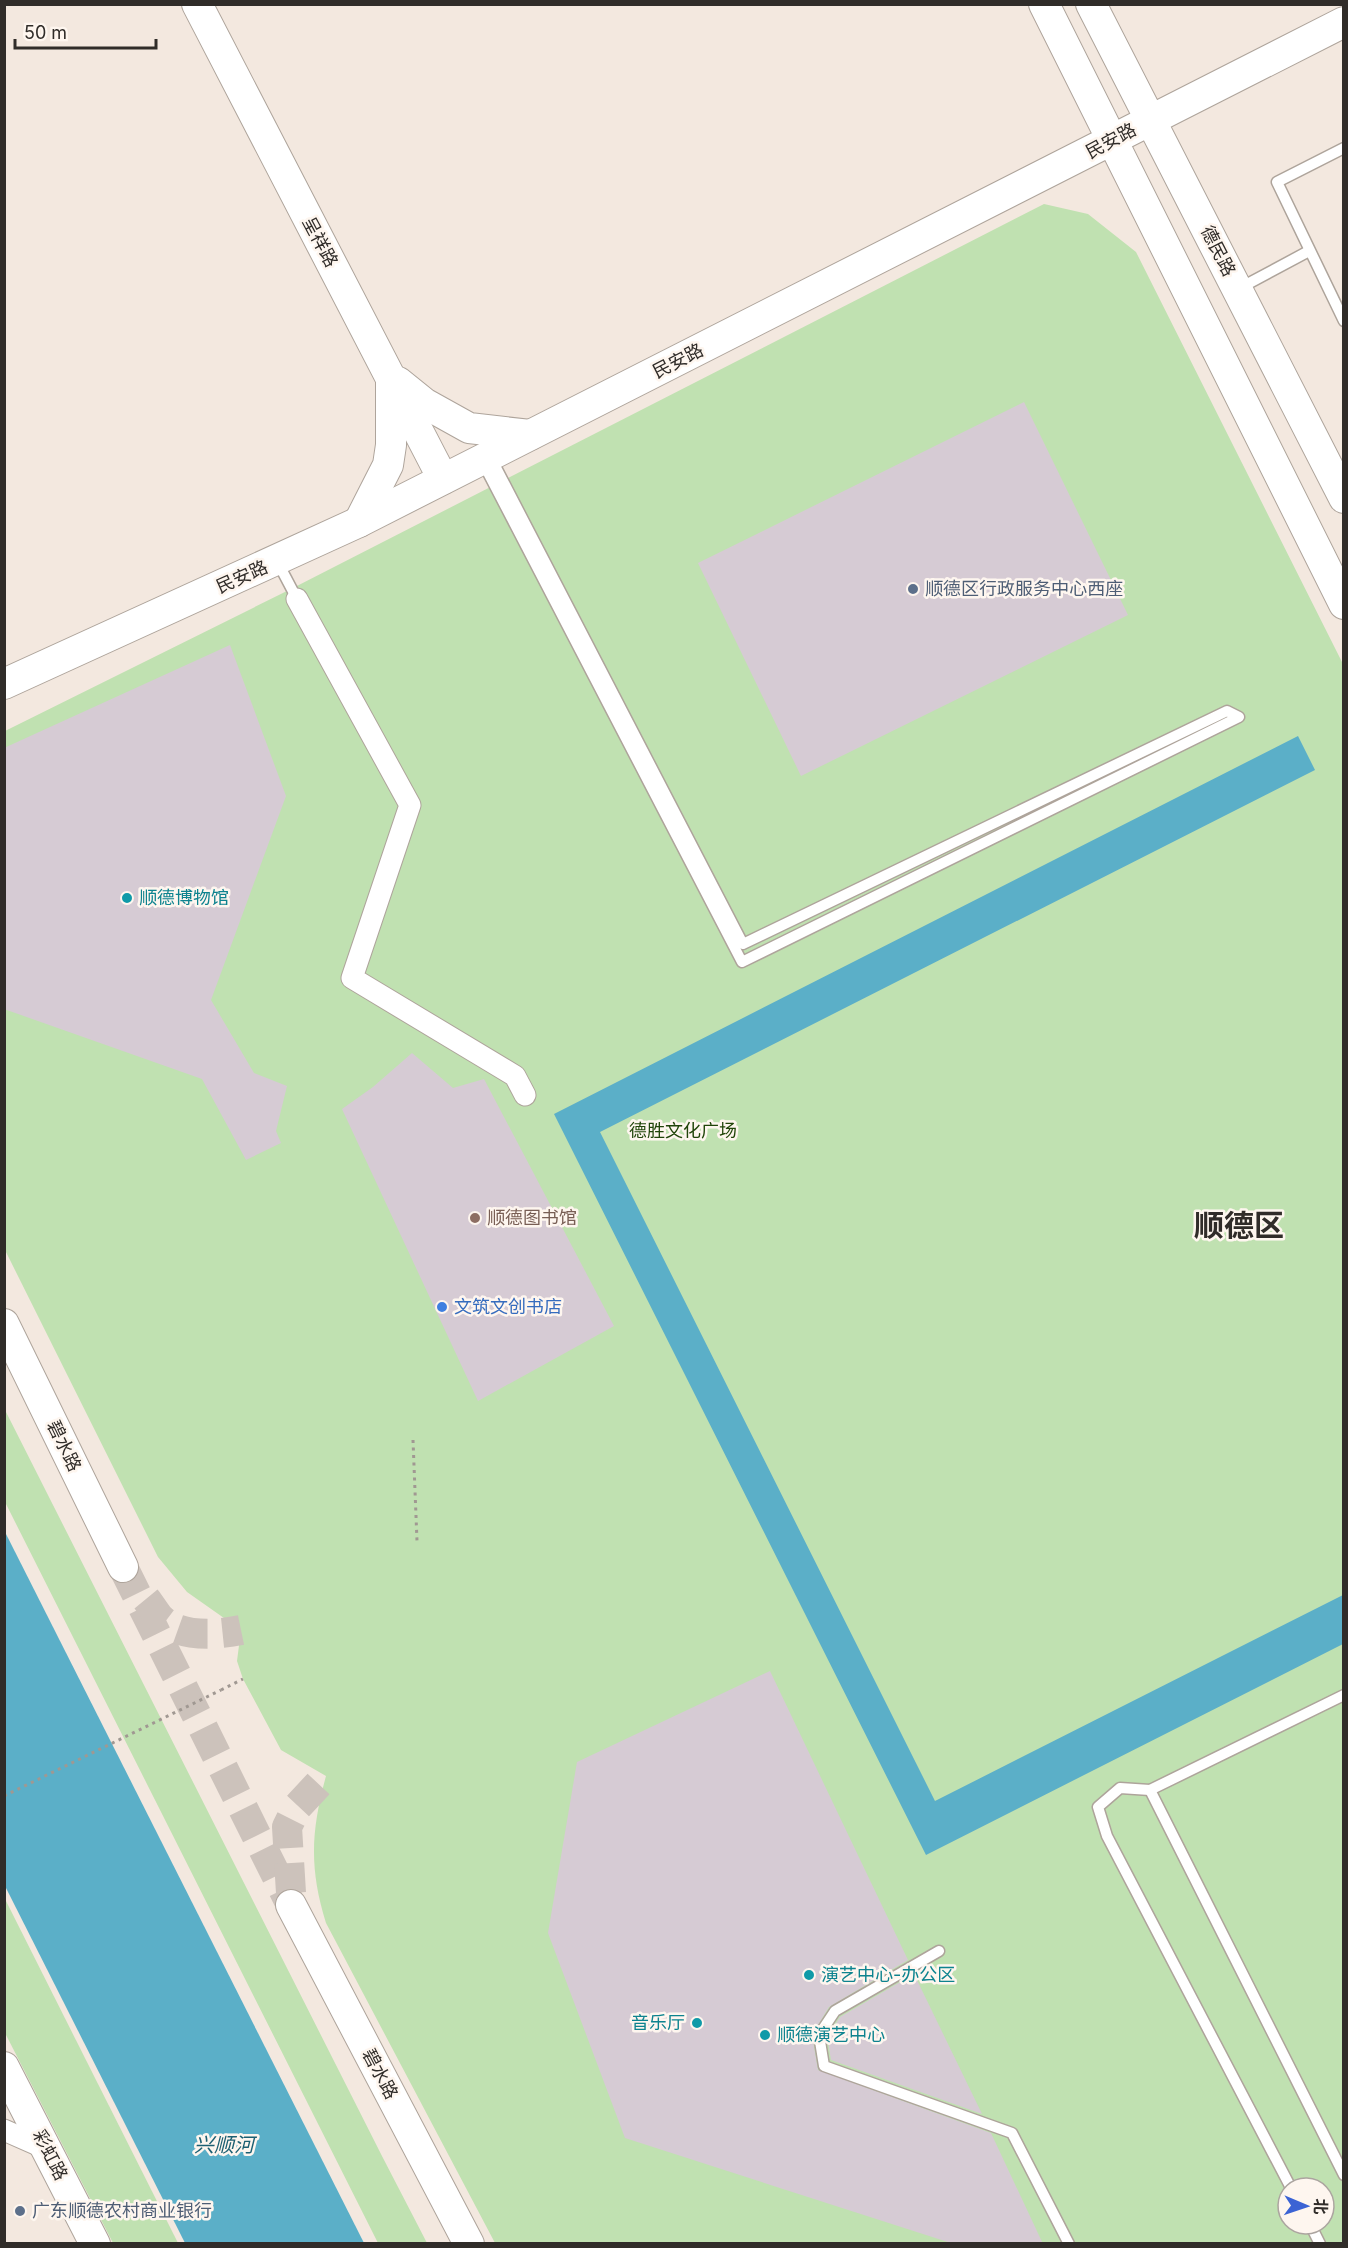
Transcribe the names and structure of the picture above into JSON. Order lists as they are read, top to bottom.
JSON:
{
  "streets": {
    "street": [
      "民安路",
      "呈祥路",
      "德民路",
      "碧水路",
      "彩虹路"
    ]
  },
  "crossings": [
    ["民安路", "呈祥路"],
    ["民安路", "德民路"]
  ],
  "districts": ["顺德区"],
  "water": ["兴顺河"],
  "parks": ["德胜文化广场"],
  "places": [
    "顺德区行政服务中心西座",
    "顺德博物馆",
    "顺德图书馆",
    "文筑文创书店",
    "演艺中心-办公区",
    "音乐厅",
    "顺德演艺中心",
    "广东顺德农村商业银行"
  ],
  "scale_bar": "50 m",
  "north": "right"
}
